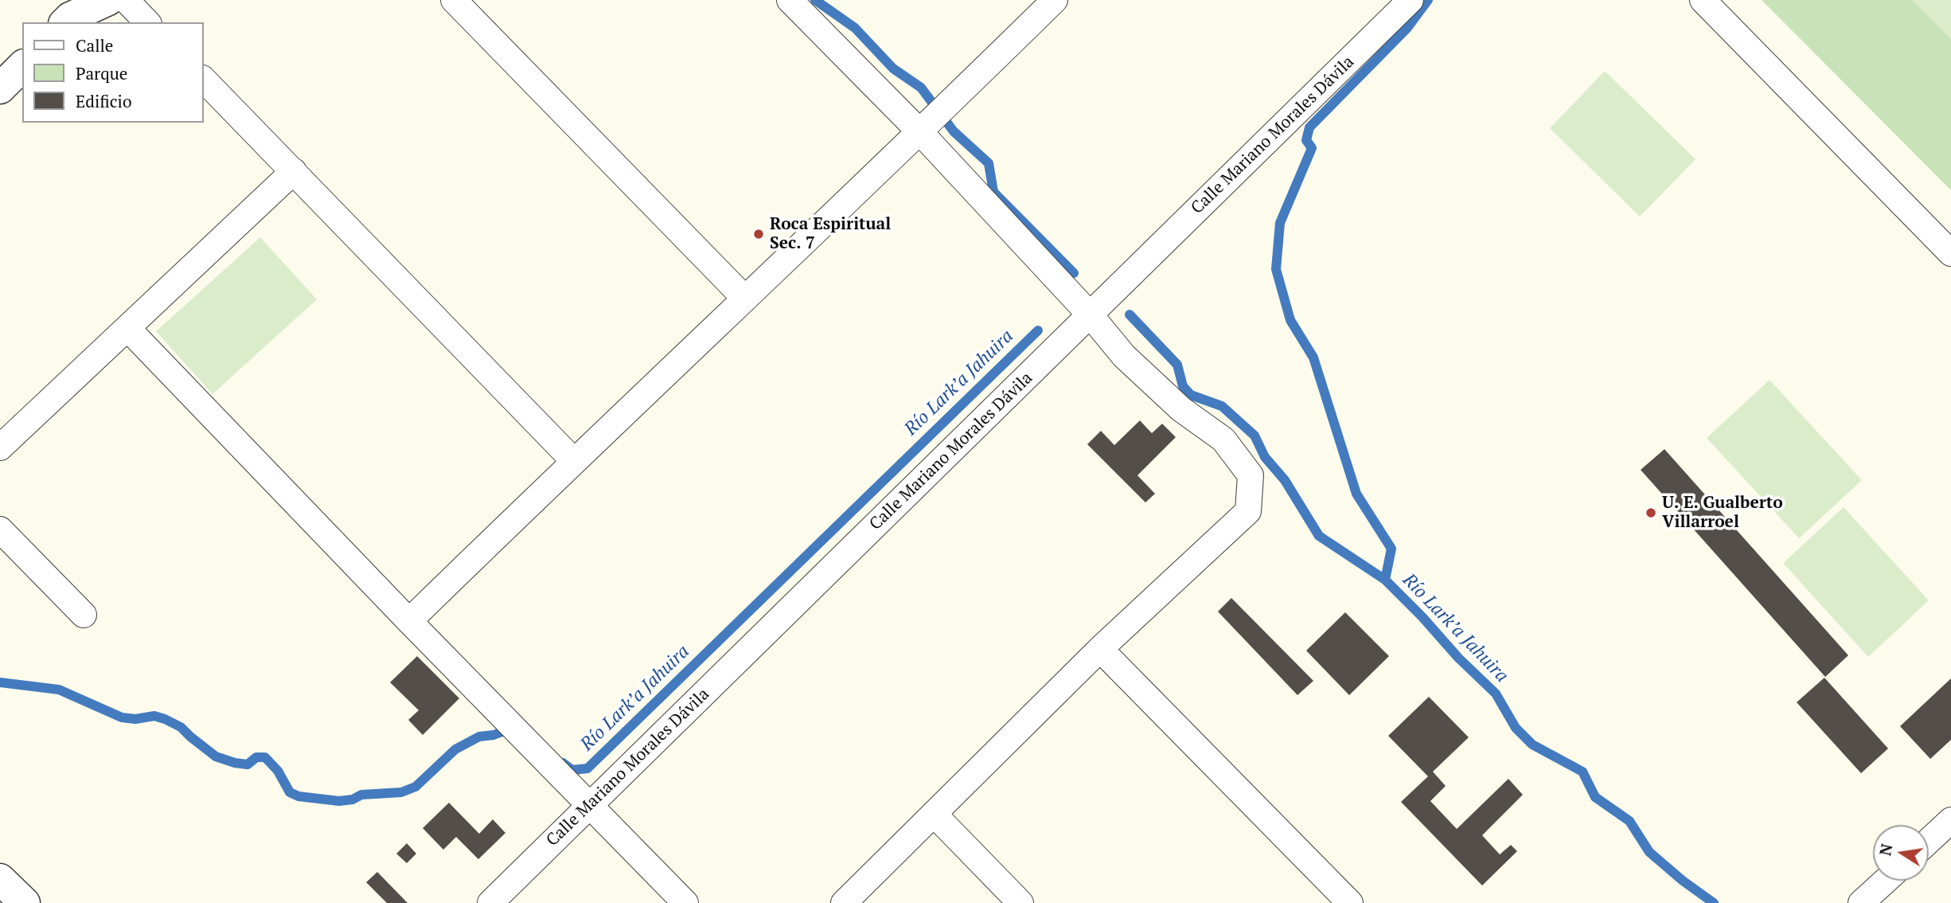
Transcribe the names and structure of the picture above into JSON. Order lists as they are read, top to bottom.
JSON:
{
  "streets": {
    "street": ["Calle Mariano Morales Dávila"]
  },
  "water": ["Río Lark’a Jahuira"],
  "places": ["Roca Espiritual Sec. 7", "U. E. Gualberto Villarroel"],
  "legend": ["Calle", "Parque", "Edificio"],
  "north": "left"
}
